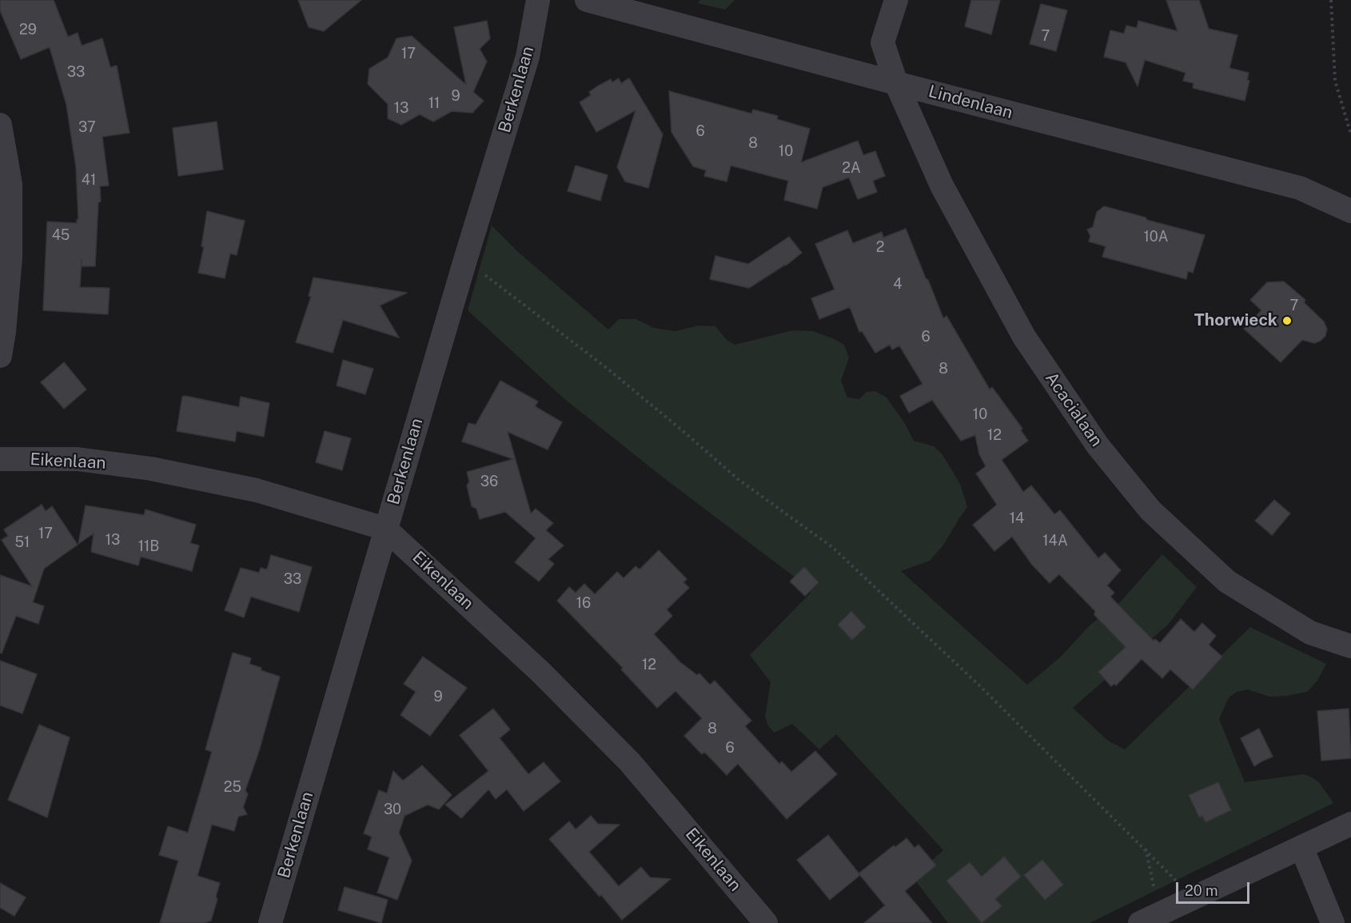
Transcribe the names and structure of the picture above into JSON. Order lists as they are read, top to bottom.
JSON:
{
  "streets": {
    "street": [
      "Berkenlaan",
      "Lindenlaan",
      "Acacialaan",
      "Eikenlaan"
    ]
  },
  "crossings": [
    ["Berkenlaan", "Eikenlaan"],
    ["Lindenlaan", "Acacialaan"]
  ],
  "places": ["Thorwieck"],
  "house_numbers": [
    "29",
    "7",
    "17",
    "33",
    "9",
    "11",
    "13",
    "37",
    "6",
    "8",
    "10",
    "2A",
    "41",
    "45",
    "10A",
    "2",
    "4",
    "7",
    "6",
    "8",
    "10",
    "12",
    "36",
    "14",
    "17",
    "13",
    "14A",
    "51",
    "11B",
    "33",
    "16",
    "12",
    "9",
    "8",
    "6",
    "25",
    "30"
  ],
  "scale_bar": "20 m"
}
